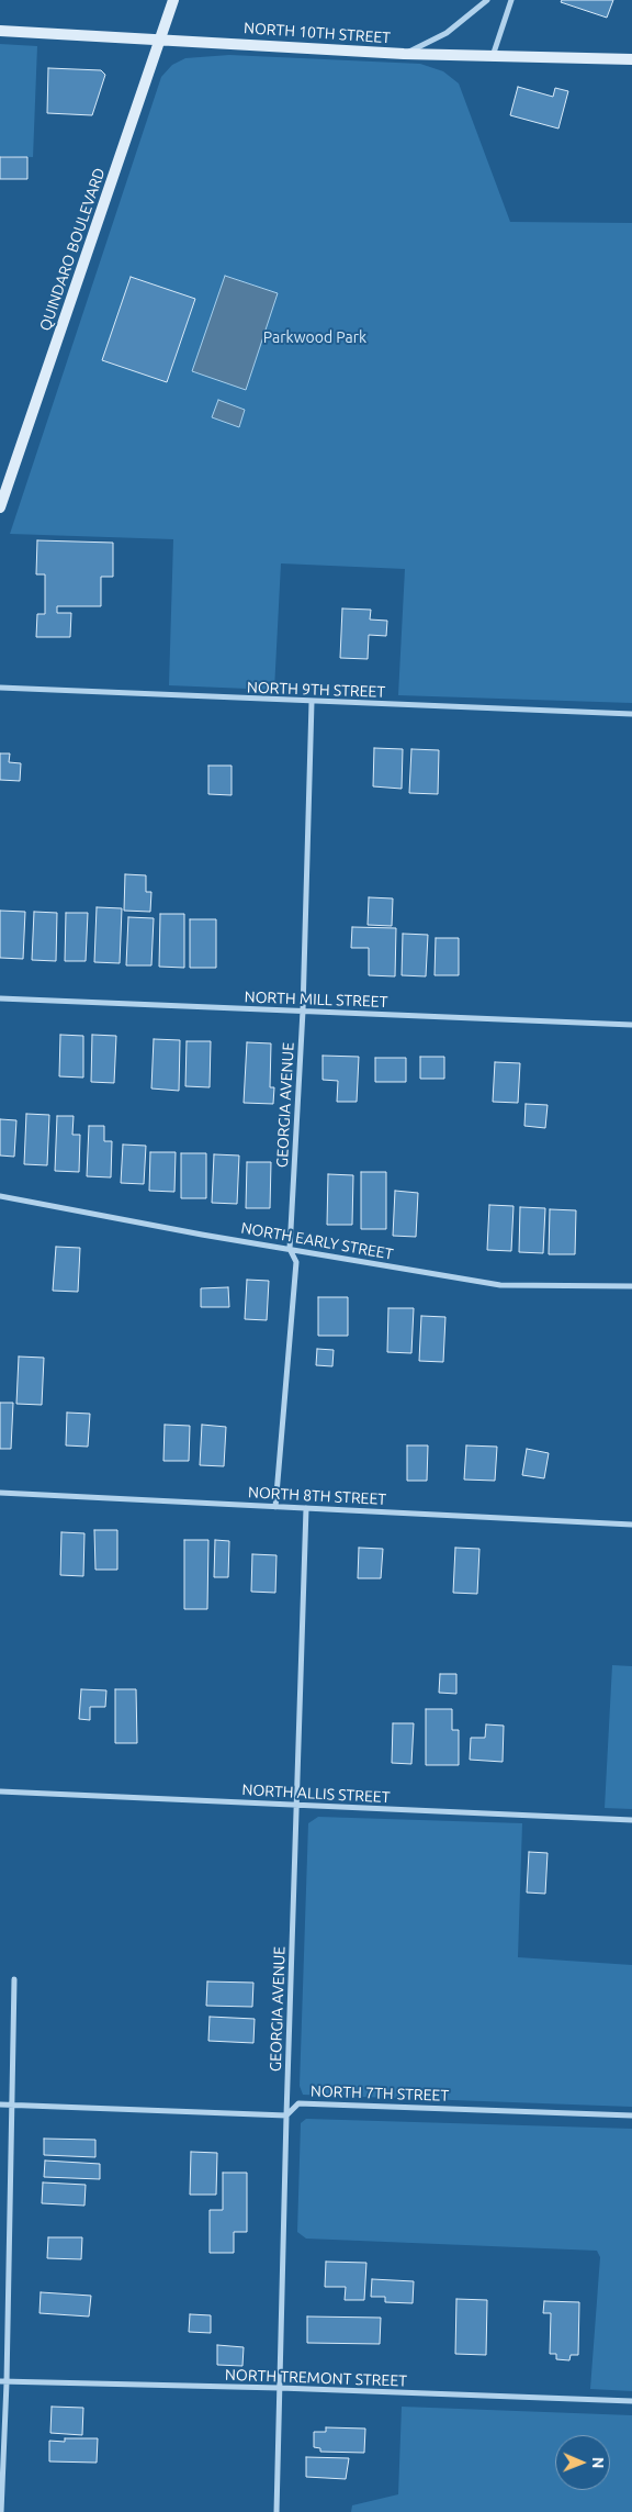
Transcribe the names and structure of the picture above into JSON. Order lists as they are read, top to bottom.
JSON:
{
  "streets": {
    "street": [
      "NORTH 10TH STREET",
      "QUINDARO BOULEVARD",
      "NORTH 9TH STREET",
      "NORTH MILL STREET",
      "GEORGIA AVENUE",
      "NORTH EARLY STREET",
      "NORTH 8TH STREET",
      "NORTH ALLIS STREET",
      "NORTH 7TH STREET",
      "NORTH TREMONT STREET"
    ]
  },
  "crossings": [
    ["NORTH 10TH STREET", "QUINDARO BOULEVARD"],
    ["NORTH 9TH STREET", "GEORGIA AVENUE"],
    ["NORTH MILL STREET", "GEORGIA AVENUE"],
    ["GEORGIA AVENUE", "NORTH EARLY STREET"],
    ["GEORGIA AVENUE", "NORTH 8TH STREET"],
    ["GEORGIA AVENUE", "NORTH ALLIS STREET"],
    ["GEORGIA AVENUE", "NORTH 7TH STREET"],
    ["GEORGIA AVENUE", "NORTH TREMONT STREET"]
  ],
  "parks": ["Parkwood Park"],
  "north": "right"
}
